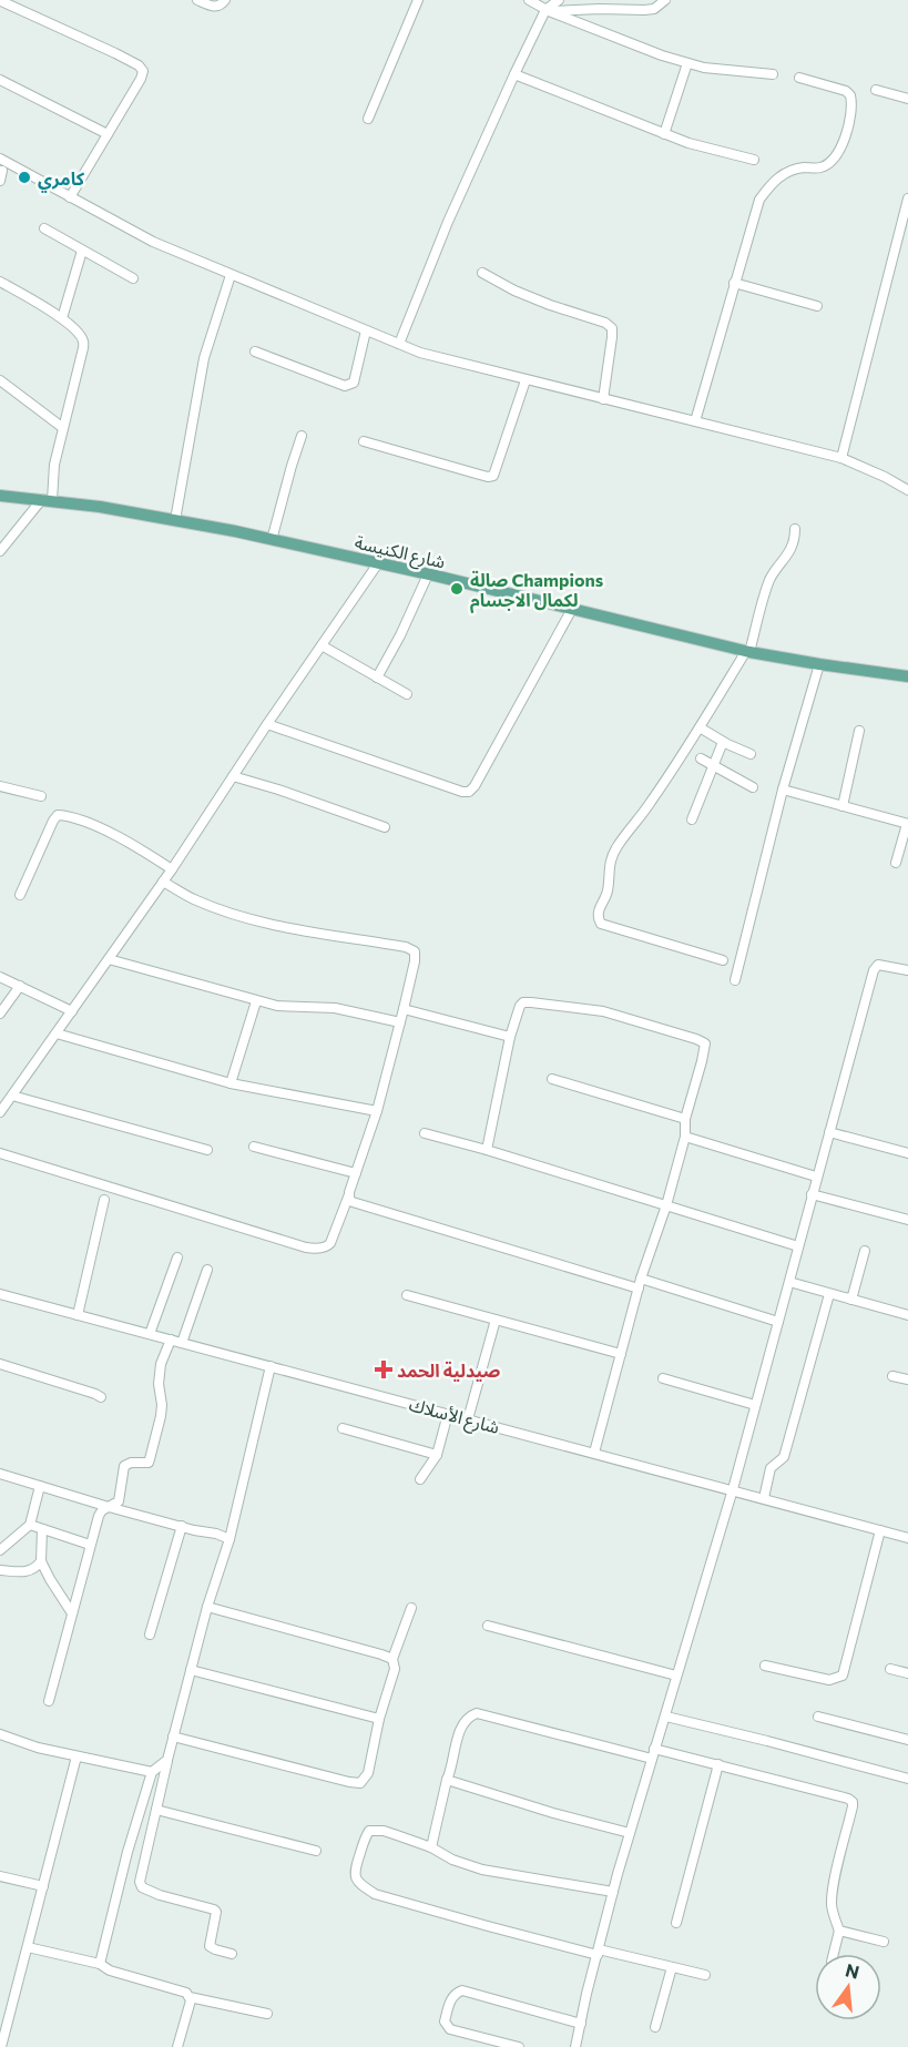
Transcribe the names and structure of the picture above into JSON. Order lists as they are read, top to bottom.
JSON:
{
  "streets": {
    "main road": ["شارع الكنيسة"],
    "street": ["شارع الأسلاك"]
  },
  "places": {
    "other": ["كامري", "صالة Champions لكمال الاجسام"],
    "health": ["صيدلية الحمد"]
  },
  "north": "top"
}
